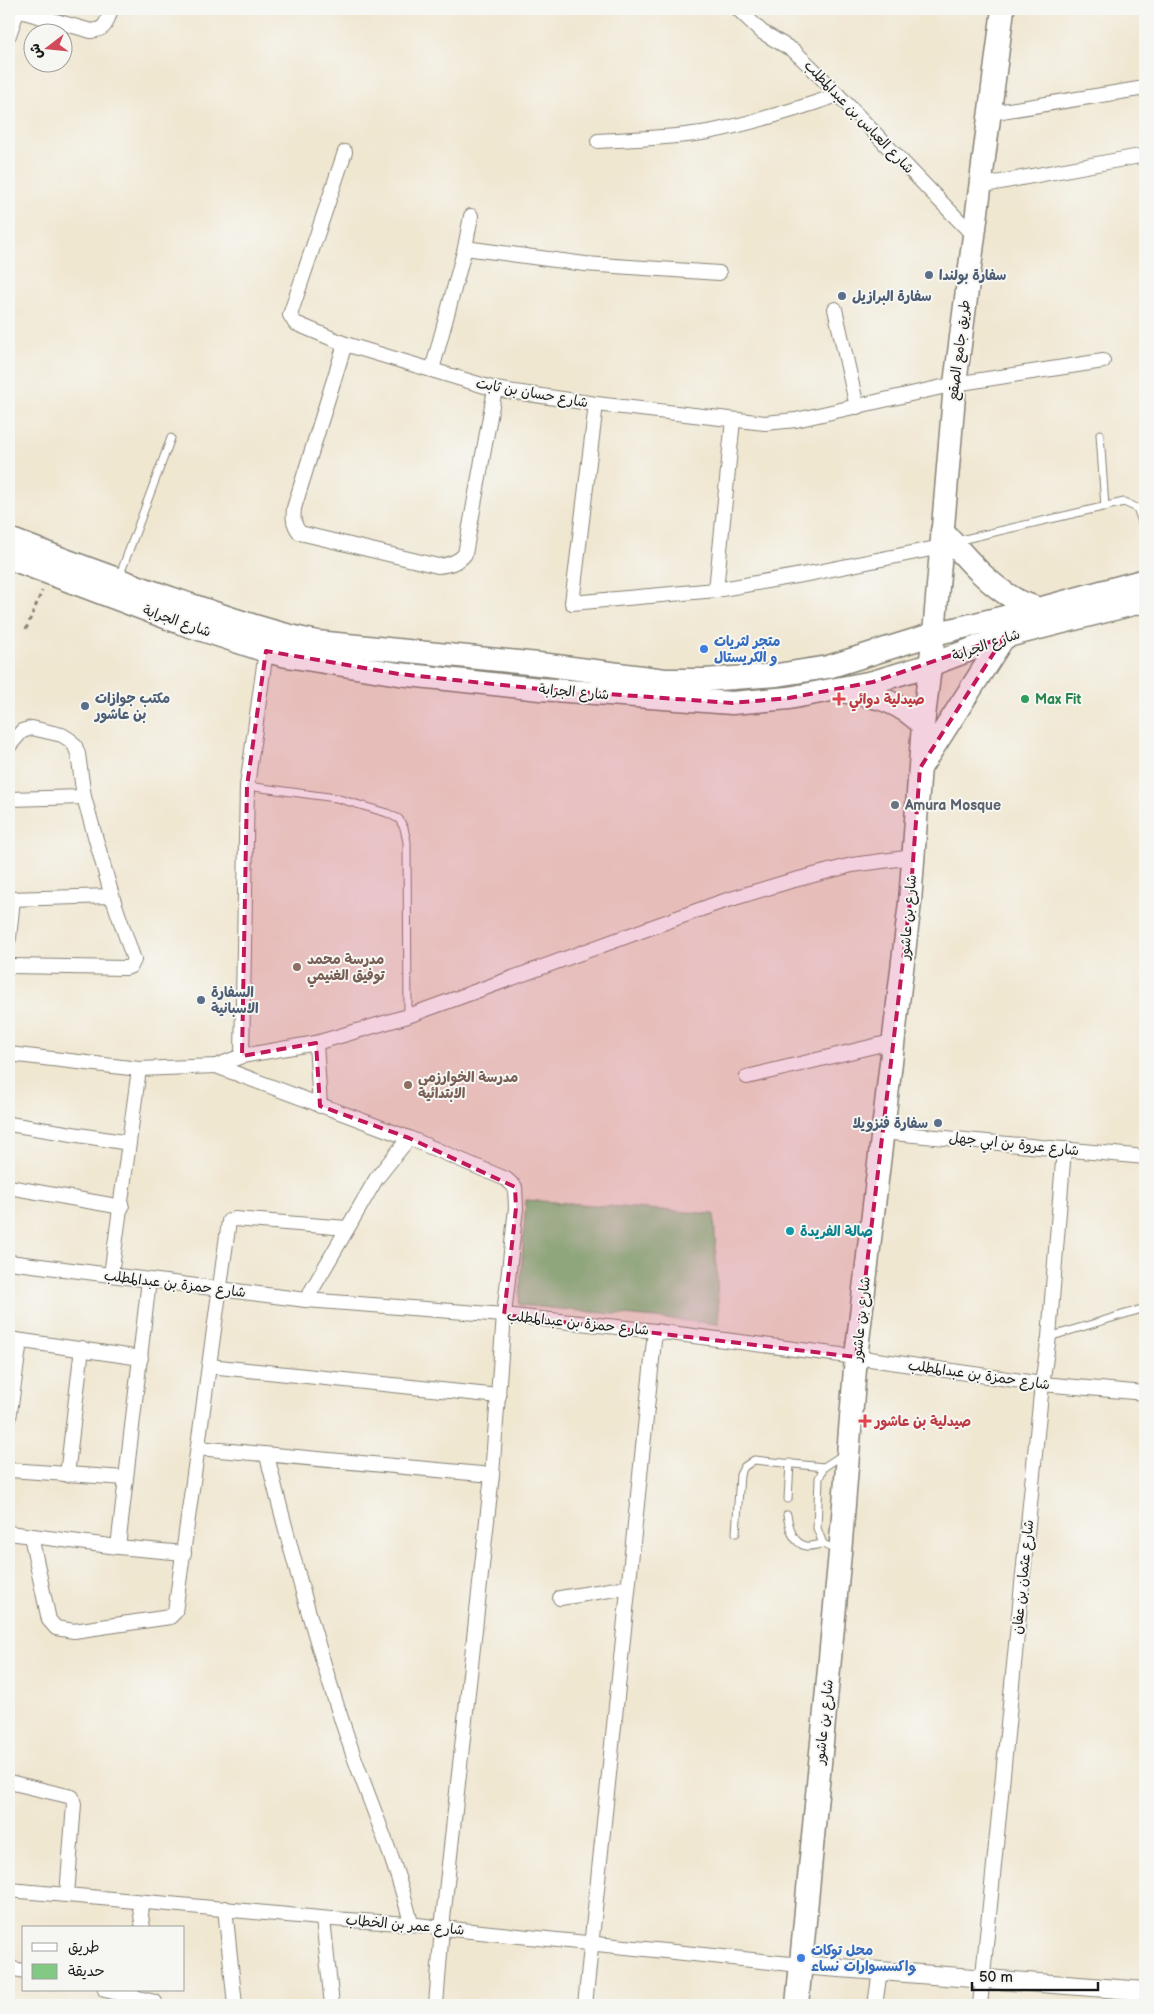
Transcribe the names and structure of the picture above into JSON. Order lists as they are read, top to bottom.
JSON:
{
  "streets": {
    "main road": ["طريق جامع الصقع", "شارع الجرابة", "شارع بن عاشور"],
    "street": [
      "شارع العباس بن عبدالمطلب",
      "شارع حسان بن ثابت",
      "شارع عروة بن ابي جهل",
      "شارع حمزة بن عبدالمطلب",
      "شارع عثمان بن عفان",
      "شارع عمر بن الخطاب"
    ]
  },
  "crossings": [
    ["شارع العباس بن عبدالمطلب", "طريق جامع الصقع"],
    ["طريق جامع الصقع", "شارع حسان بن ثابت"],
    ["طريق جامع الصقع", "شارع الجرابة"],
    ["طريق جامع الصقع", "شارع بن عاشور"],
    ["شارع الجرابة", "شارع بن عاشور"],
    ["شارع بن عاشور", "شارع عروة بن ابي جهل"],
    ["شارع بن عاشور", "شارع حمزة بن عبدالمطلب"],
    ["شارع بن عاشور", "شارع عمر بن الخطاب"],
    ["شارع عروة بن ابي جهل", "شارع عثمان بن عفان"],
    ["شارع حمزة بن عبدالمطلب", "شارع عثمان بن عفان"]
  ],
  "places": {
    "other": [
      "سفارة بولندا",
      "سفارة البرازيل",
      "متجر لثريات و الكريستال",
      "Max Fit",
      "مكتب جوازات بن عاشور",
      "Amura Mosque",
      "مدرسة محمد توفيق الغنيمي",
      "السفارة الاسبانية",
      "مدرسة الخوارزمي الابتدائية",
      "سفارة فنزويلا",
      "صالة الفريدة",
      "محل توكات واكسسوارات نساء"
    ],
    "health": ["صيدلية دوائي", "صيدلية بن عاشور"]
  },
  "legend": ["طريق", "حديقة"],
  "scale_bar": "50 m",
  "north": "left"
}
